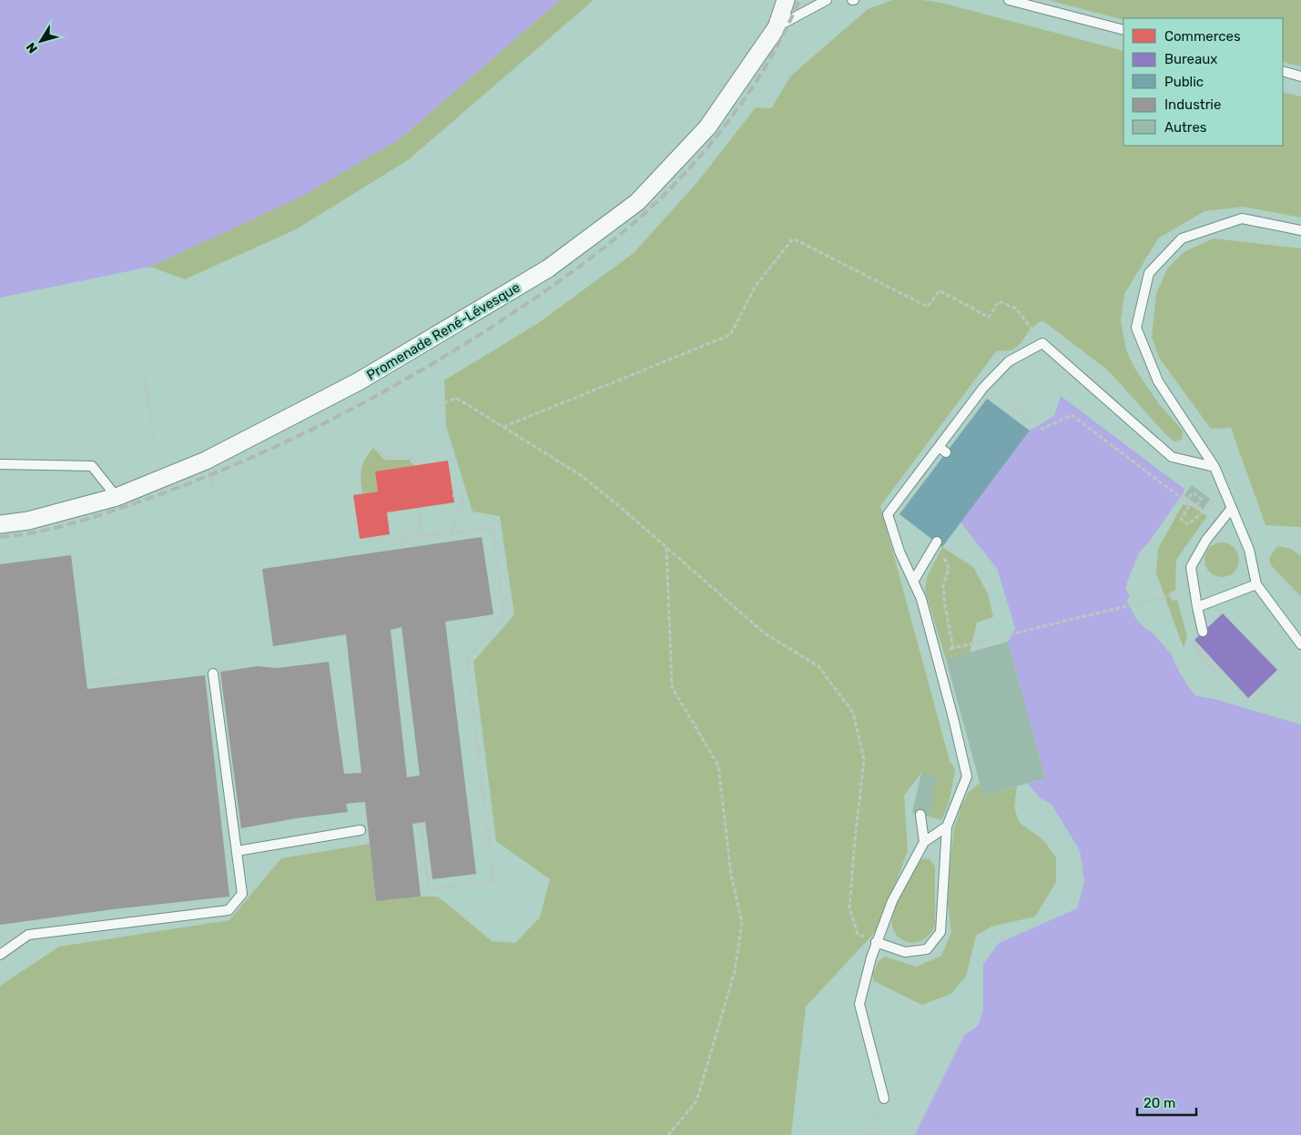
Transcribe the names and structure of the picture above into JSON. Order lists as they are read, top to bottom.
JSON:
{
  "streets": {
    "street": ["Promenade René-Lévesque"]
  },
  "legend": [
    "Commerces",
    "Bureaux",
    "Public",
    "Industrie",
    "Autres"
  ],
  "scale_bar": "20 m",
  "north": "bottom left"
}
